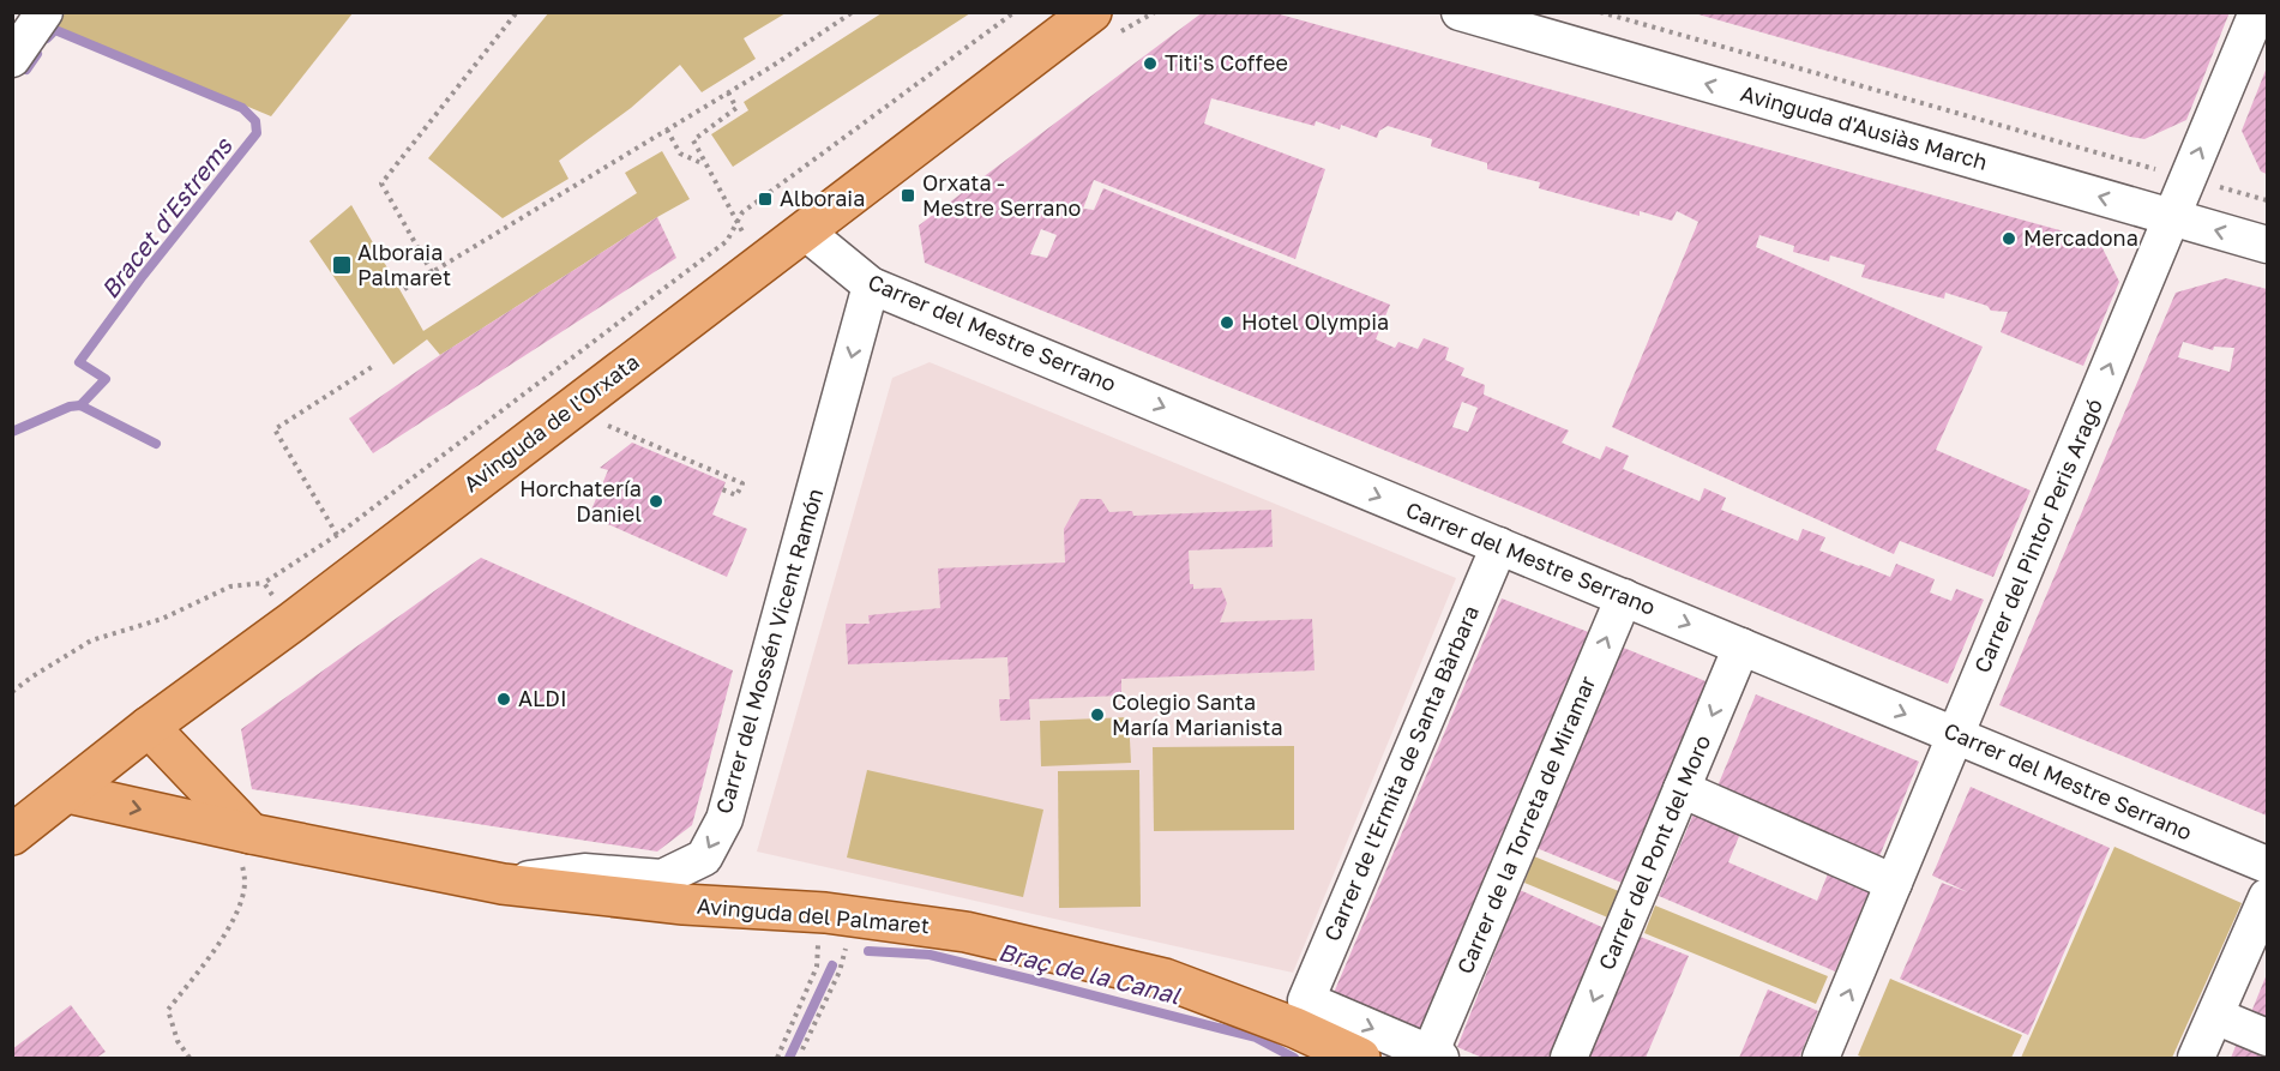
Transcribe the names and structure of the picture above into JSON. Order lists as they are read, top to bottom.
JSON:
{
  "streets": {
    "main road": ["Avinguda de l'Orxata", "Avinguda del Palmaret"],
    "street": [
      "Avinguda d'Ausiàs March",
      "Carrer del Mestre Serrano",
      "Carrer del Pintor Peris Aragó",
      "Carrer del Mossén Vicent Ramón",
      "Carrer de l'Ermita de Santa Bàrbara",
      "Carrer de la Torreta de Miramar",
      "Carrer del Pont del Moro"
    ]
  },
  "crossings": [
    ["Avinguda d'Ausiàs March", "Carrer del Pintor Peris Aragó"],
    ["Carrer del Mestre Serrano", "Avinguda de l'Orxata"],
    ["Carrer del Mestre Serrano", "Carrer del Pintor Peris Aragó"],
    ["Carrer del Mestre Serrano", "Carrer del Mossén Vicent Ramón"],
    ["Carrer del Mestre Serrano", "Carrer de l'Ermita de Santa Bàrbara"],
    ["Carrer del Mestre Serrano", "Carrer de la Torreta de Miramar"],
    ["Carrer del Mestre Serrano", "Carrer del Pont del Moro"],
    ["Avinguda de l'Orxata", "Avinguda del Palmaret"],
    ["Carrer del Mossén Vicent Ramón", "Avinguda del Palmaret"],
    ["Carrer de l'Ermita de Santa Bàrbara", "Carrer de la Torreta de Miramar"]
  ],
  "one_way": [
    "Avinguda d'Ausiàs March",
    "Carrer del Mestre Serrano",
    "Carrer del Pintor Peris Aragó",
    "Carrer del Mossén Vicent Ramón",
    "Carrer de l'Ermita de Santa Bàrbara",
    "Carrer de la Torreta de Miramar",
    "Carrer del Pont del Moro"
  ],
  "water": ["Bracet d'Estrems", "Braç de la Canal"],
  "places": {
    "other": [
      "Titi's Coffee",
      "Mercadona",
      "Hotel Olympia",
      "Horchatería Daniel",
      "ALDI",
      "Colegio Santa María Marianista"
    ],
    "transit": ["Orxata - Mestre Serrano", "Alboraia", "Alboraia Palmaret"]
  }
}
